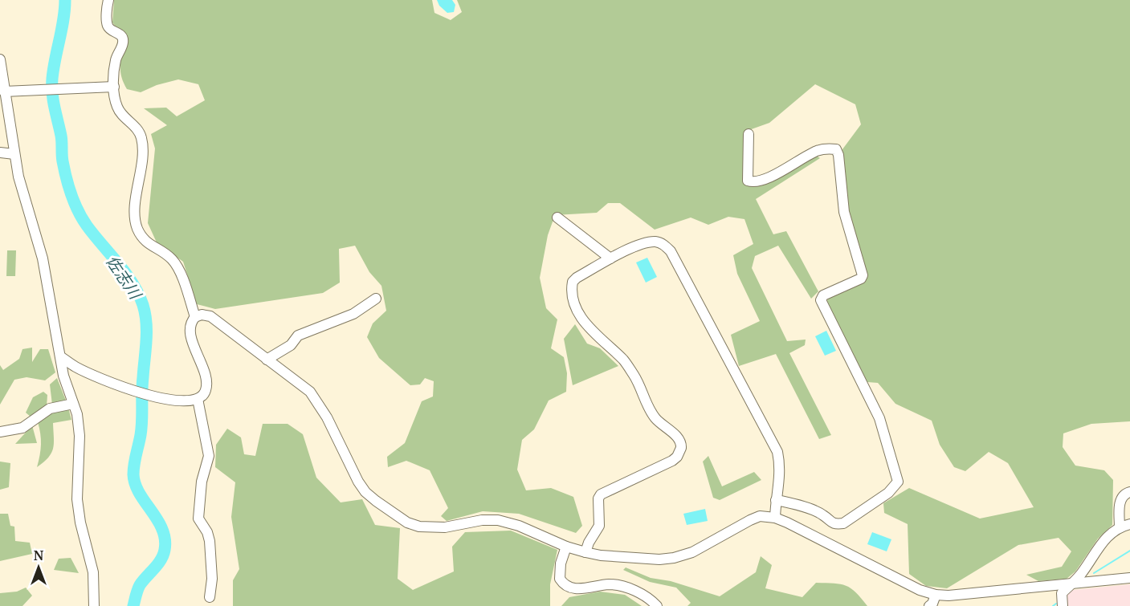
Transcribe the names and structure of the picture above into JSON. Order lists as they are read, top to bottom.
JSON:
{
  "water": ["佐志川"],
  "north": "top"
}
